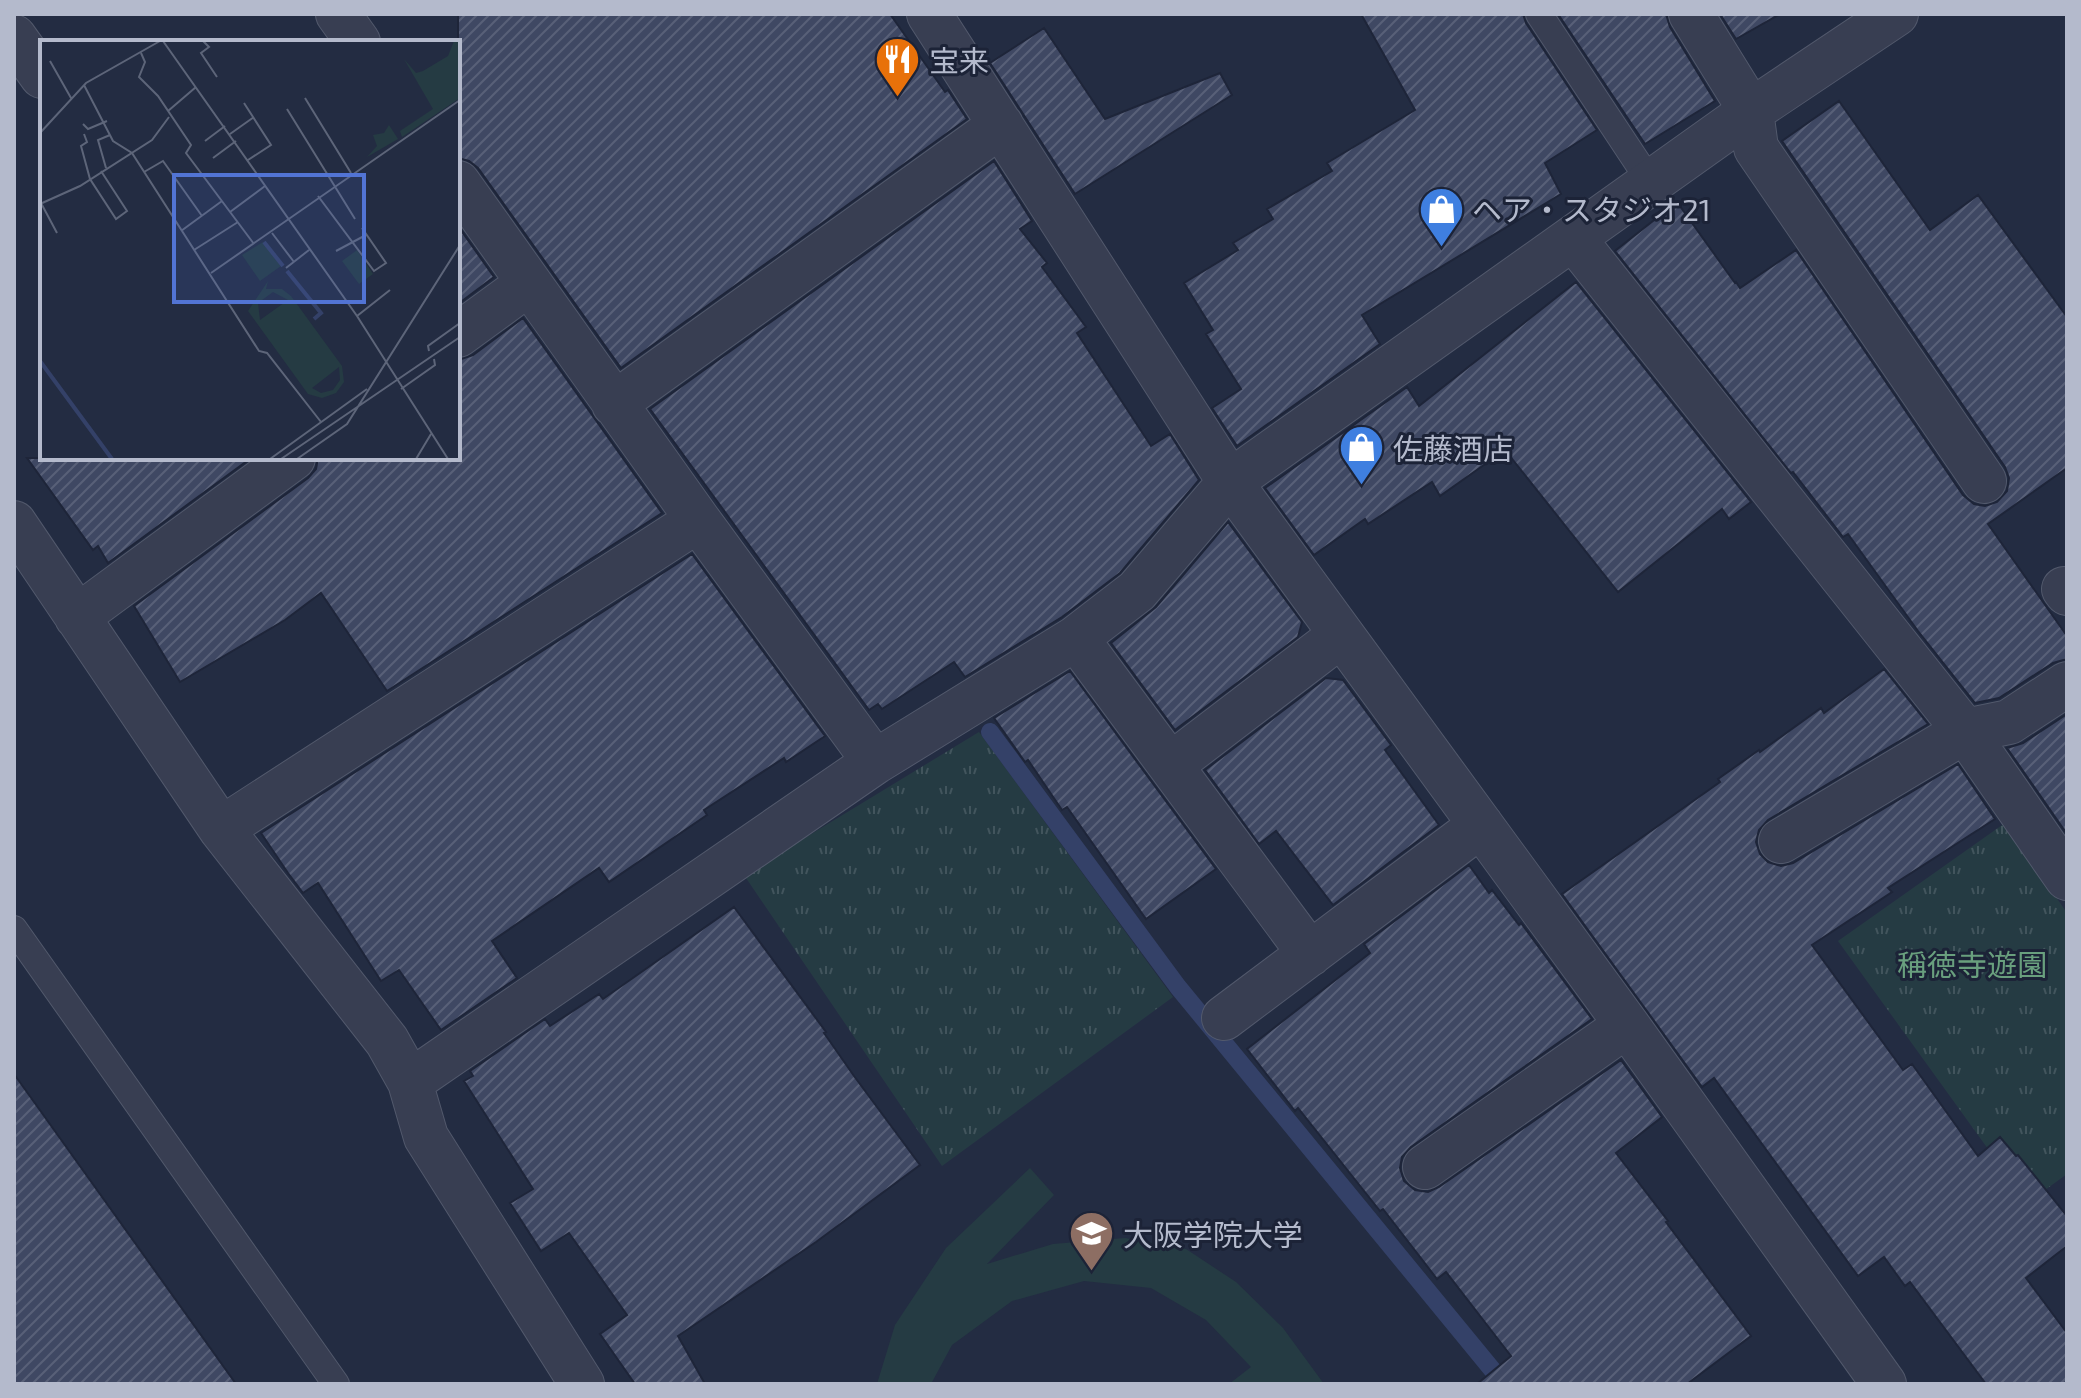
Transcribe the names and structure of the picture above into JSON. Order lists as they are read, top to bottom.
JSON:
{
  "parks": ["稱徳寺遊園"],
  "places": {
    "restaurant": ["宝来"],
    "shop": ["ヘア・スタジオ21", "佐藤酒店"],
    "school or university": ["大阪学院大学"]
  }
}
